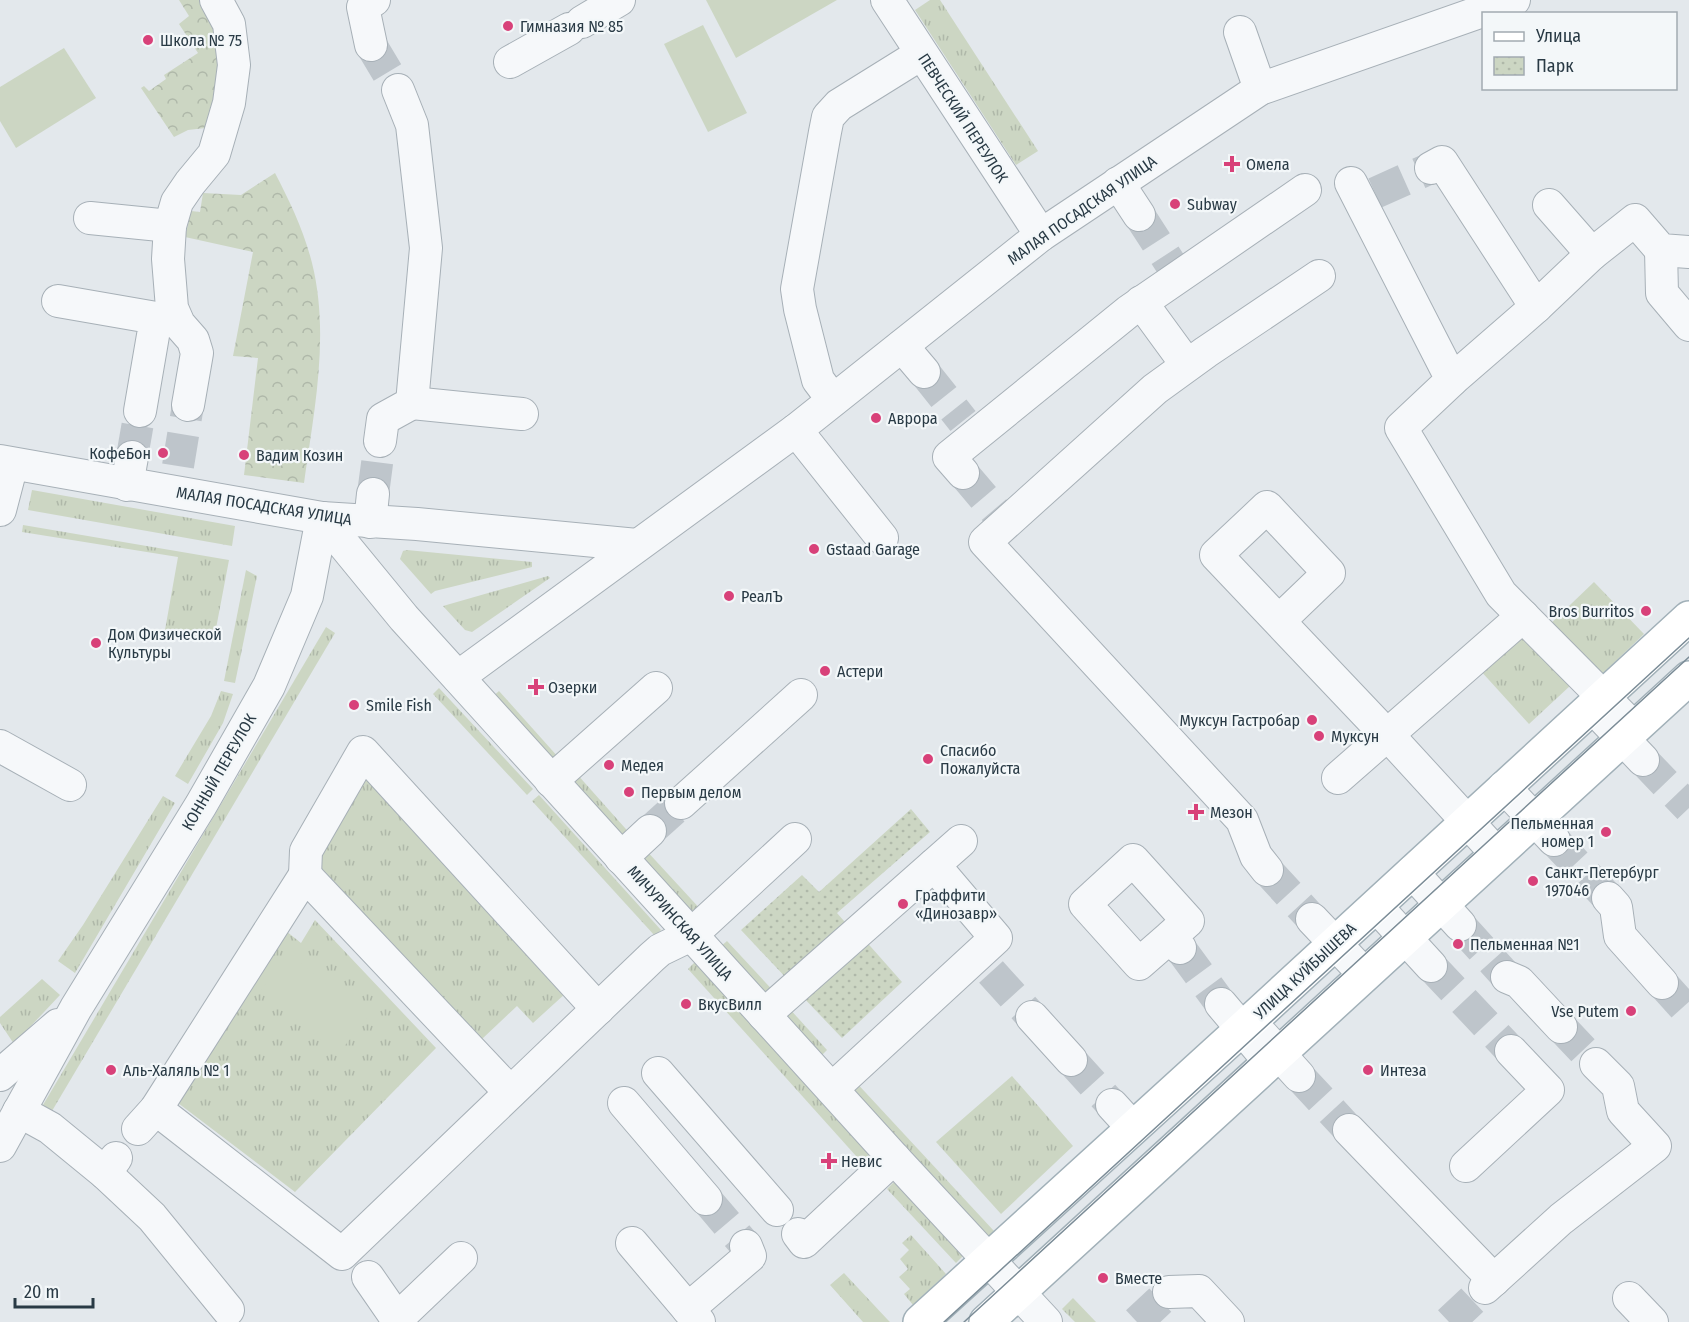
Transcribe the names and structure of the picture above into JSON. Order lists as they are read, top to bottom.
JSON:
{
  "streets": {
    "main road": ["УЛИЦА КУЙБЫШЕВА"],
    "street": [
      "ПЕВЧЕСКИЙ ПЕРЕУЛОК",
      "МАЛАЯ ПОСАДСКАЯ УЛИЦА",
      "КОННЫЙ ПЕРЕУЛОК",
      "МИЧУРИНСКАЯ УЛИЦА"
    ]
  },
  "crossings": [
    ["ПЕВЧЕСКИЙ ПЕРЕУЛОК", "МАЛАЯ ПОСАДСКАЯ УЛИЦА"],
    ["МАЛАЯ ПОСАДСКАЯ УЛИЦА", "КОННЫЙ ПЕРЕУЛОК"],
    ["МАЛАЯ ПОСАДСКАЯ УЛИЦА", "МИЧУРИНСКАЯ УЛИЦА"],
    ["КОННЫЙ ПЕРЕУЛОК", "МИЧУРИНСКАЯ УЛИЦА"],
    ["МИЧУРИНСКАЯ УЛИЦА", "УЛИЦА КУЙБЫШЕВА"]
  ],
  "places": {
    "other": [
      "Гимназия № 85",
      "Школа № 75",
      "Subway",
      "Аврора",
      "КофеБон",
      "Вадим Козин",
      "Gstaad Garage",
      "РеалЪ",
      "Bros Burritos",
      "Дом Физической Культуры",
      "Астери",
      "Smile Fish",
      "Муксун Гастробар",
      "Муксун",
      "Спасибо Пожалуйста",
      "Медея",
      "Первым делом",
      "Пельменная номер 1",
      "Санкт-Петербург 197046",
      "Граффити «Динозавр»",
      "Пельменная №1",
      "ВкусВилл",
      "Vse Putem",
      "Аль-Халяль № 1",
      "Интеза",
      "Вместе"
    ],
    "health": [
      "Омела",
      "Озерки",
      "Мезон",
      "Невис"
    ]
  },
  "legend": ["Улица", "Парк"],
  "scale_bar": "20 m"
}
